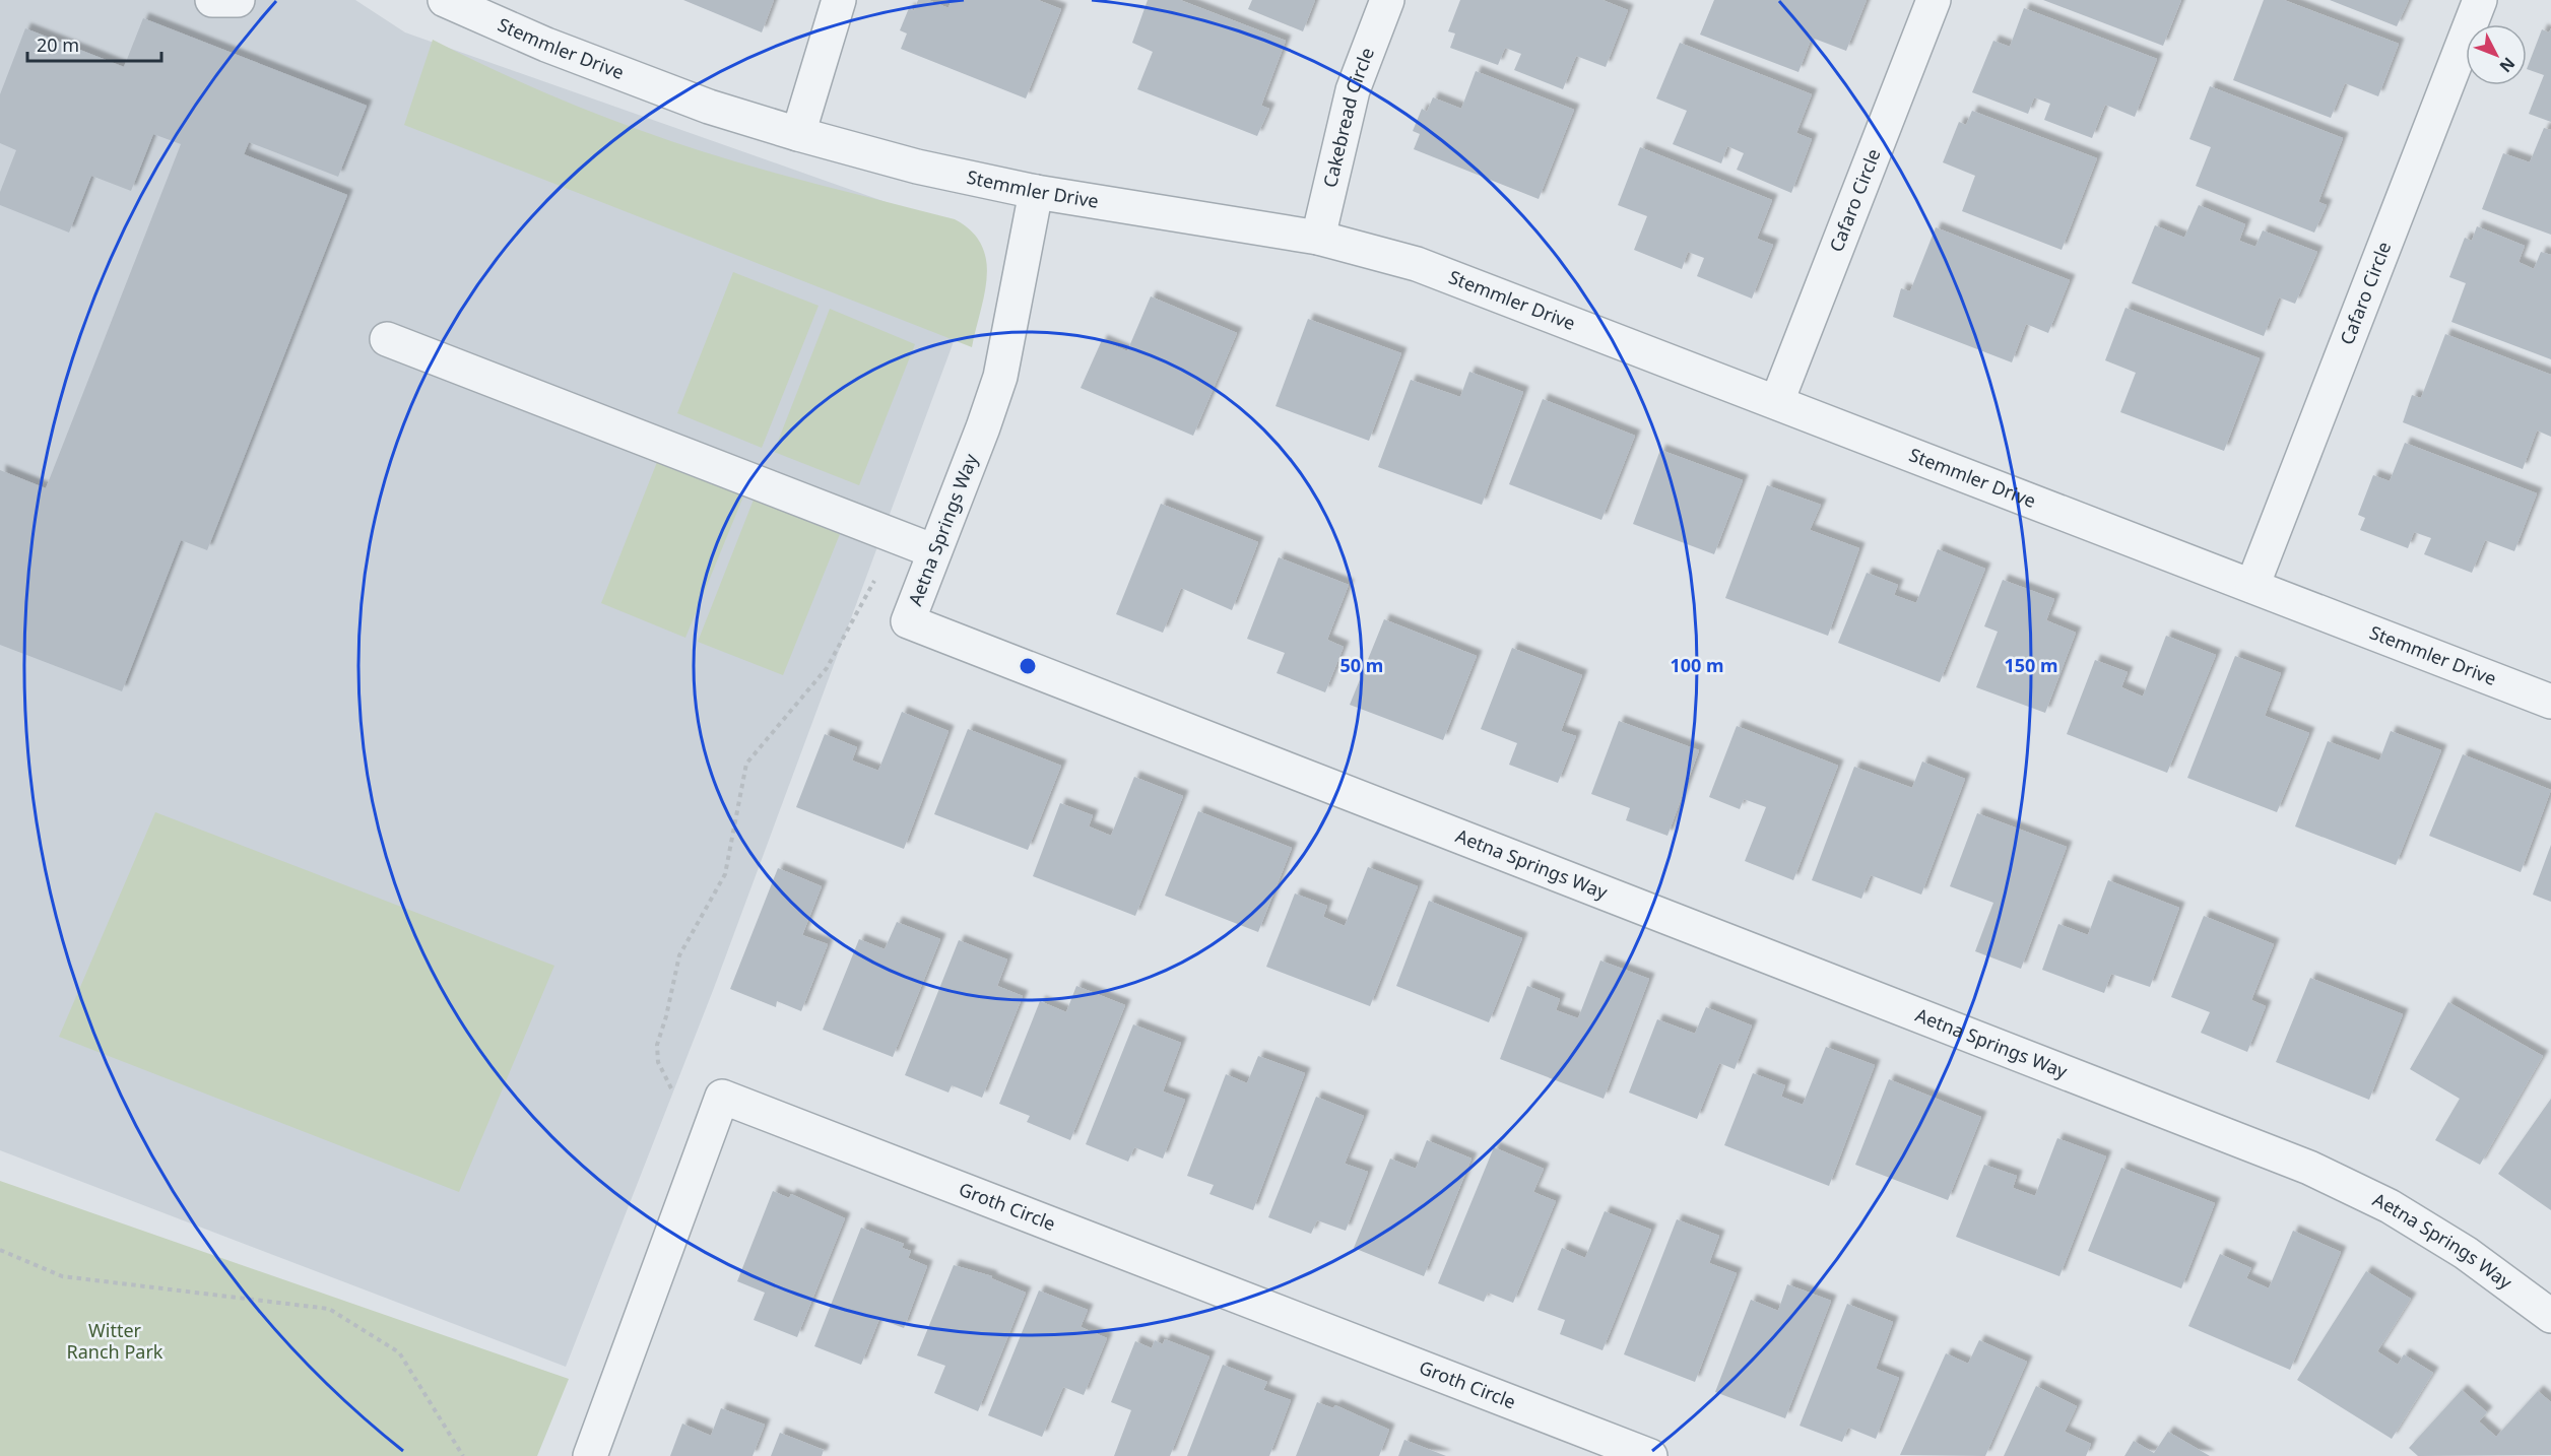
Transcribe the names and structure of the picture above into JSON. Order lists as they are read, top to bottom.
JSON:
{
  "streets": {
    "street": [
      "Stemmler Drive",
      "Cakebread Circle",
      "Cafaro Circle",
      "Aetna Springs Way",
      "Groth Circle"
    ]
  },
  "crossings": [
    ["Stemmler Drive", "Cakebread Circle"],
    ["Stemmler Drive", "Cafaro Circle"],
    ["Stemmler Drive", "Aetna Springs Way"]
  ],
  "parks": ["Witter Ranch Park"],
  "scale_bar": "20 m",
  "north": "bottom right",
  "rings": ["50 m", "100 m", "150 m"]
}
